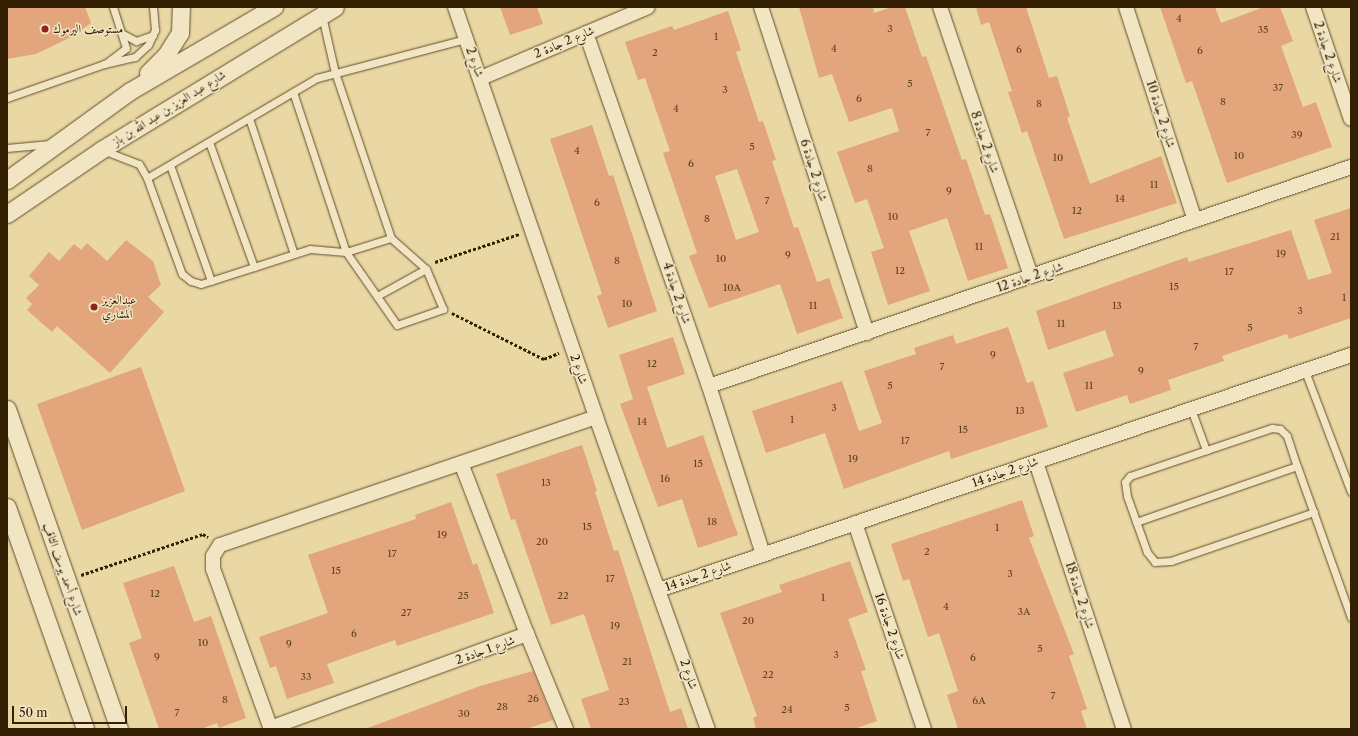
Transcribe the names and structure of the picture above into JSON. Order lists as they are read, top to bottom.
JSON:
{
  "streets": {
    "street": [
      "شارع 2 جادة 2",
      "شارع 2",
      "شارع عبد العزيز بن عبد الله بن باز",
      "شارع 2 جادة 10",
      "شارع 2 جادة 8",
      "شارع 2 جادة 6",
      "شارع 2 جادة 12",
      "شارع 2 جادة 4",
      "شارع 2 جادة 14",
      "شارع أحمد يوسف الثاقب",
      "شارع 2 جادة 18",
      "شارع 2 جادة 16",
      "شارع 1 جادة 2"
    ]
  },
  "crossings": [
    ["شارع 2 جادة 2", "شارع 2"],
    ["شارع 2 جادة 2", "شارع 2 جادة 4"],
    ["شارع 2", "شارع 2 جادة 14"],
    ["شارع 2 جادة 10", "شارع 2 جادة 12"],
    ["شارع 2 جادة 8", "شارع 2 جادة 12"],
    ["شارع 2 جادة 6", "شارع 2 جادة 12"],
    ["شارع 2 جادة 12", "شارع 2 جادة 4"],
    ["شارع 2 جادة 4", "شارع 2 جادة 14"],
    ["شارع 2 جادة 14", "شارع 2 جادة 18"],
    ["شارع 2 جادة 14", "شارع 2 جادة 16"]
  ],
  "places": ["مستوصف اليرموك", "عبدالعزيز المشاري"],
  "house_numbers": [
    "4",
    "3",
    "35",
    "1",
    "4",
    "6",
    "6",
    "2",
    "5",
    "37",
    "3",
    "6",
    "8",
    "8",
    "4",
    "7",
    "39",
    "5",
    "4",
    "10",
    "10",
    "6",
    "8",
    "11",
    "9",
    "14",
    "7",
    "6",
    "12",
    "10",
    "8",
    "21",
    "11",
    "19",
    "9",
    "10",
    "8",
    "12",
    "17",
    "15",
    "10A",
    "1",
    "10",
    "11",
    "13",
    "3",
    "11",
    "5",
    "7",
    "9",
    "12",
    "7",
    "9",
    "5",
    "11",
    "3",
    "13",
    "1",
    "14",
    "15",
    "17",
    "19",
    "15",
    "16",
    "13",
    "18",
    "15",
    "1",
    "19",
    "20",
    "2",
    "17",
    "15",
    "3",
    "17",
    "12",
    "25",
    "22",
    "1",
    "4",
    "3A",
    "27",
    "20",
    "19",
    "6",
    "10",
    "9",
    "5",
    "3",
    "9",
    "6",
    "21",
    "22",
    "33",
    "7",
    "26",
    "8",
    "6A",
    "23",
    "28",
    "5",
    "24",
    "7",
    "30"
  ],
  "scale_bar": "50 m"
}
